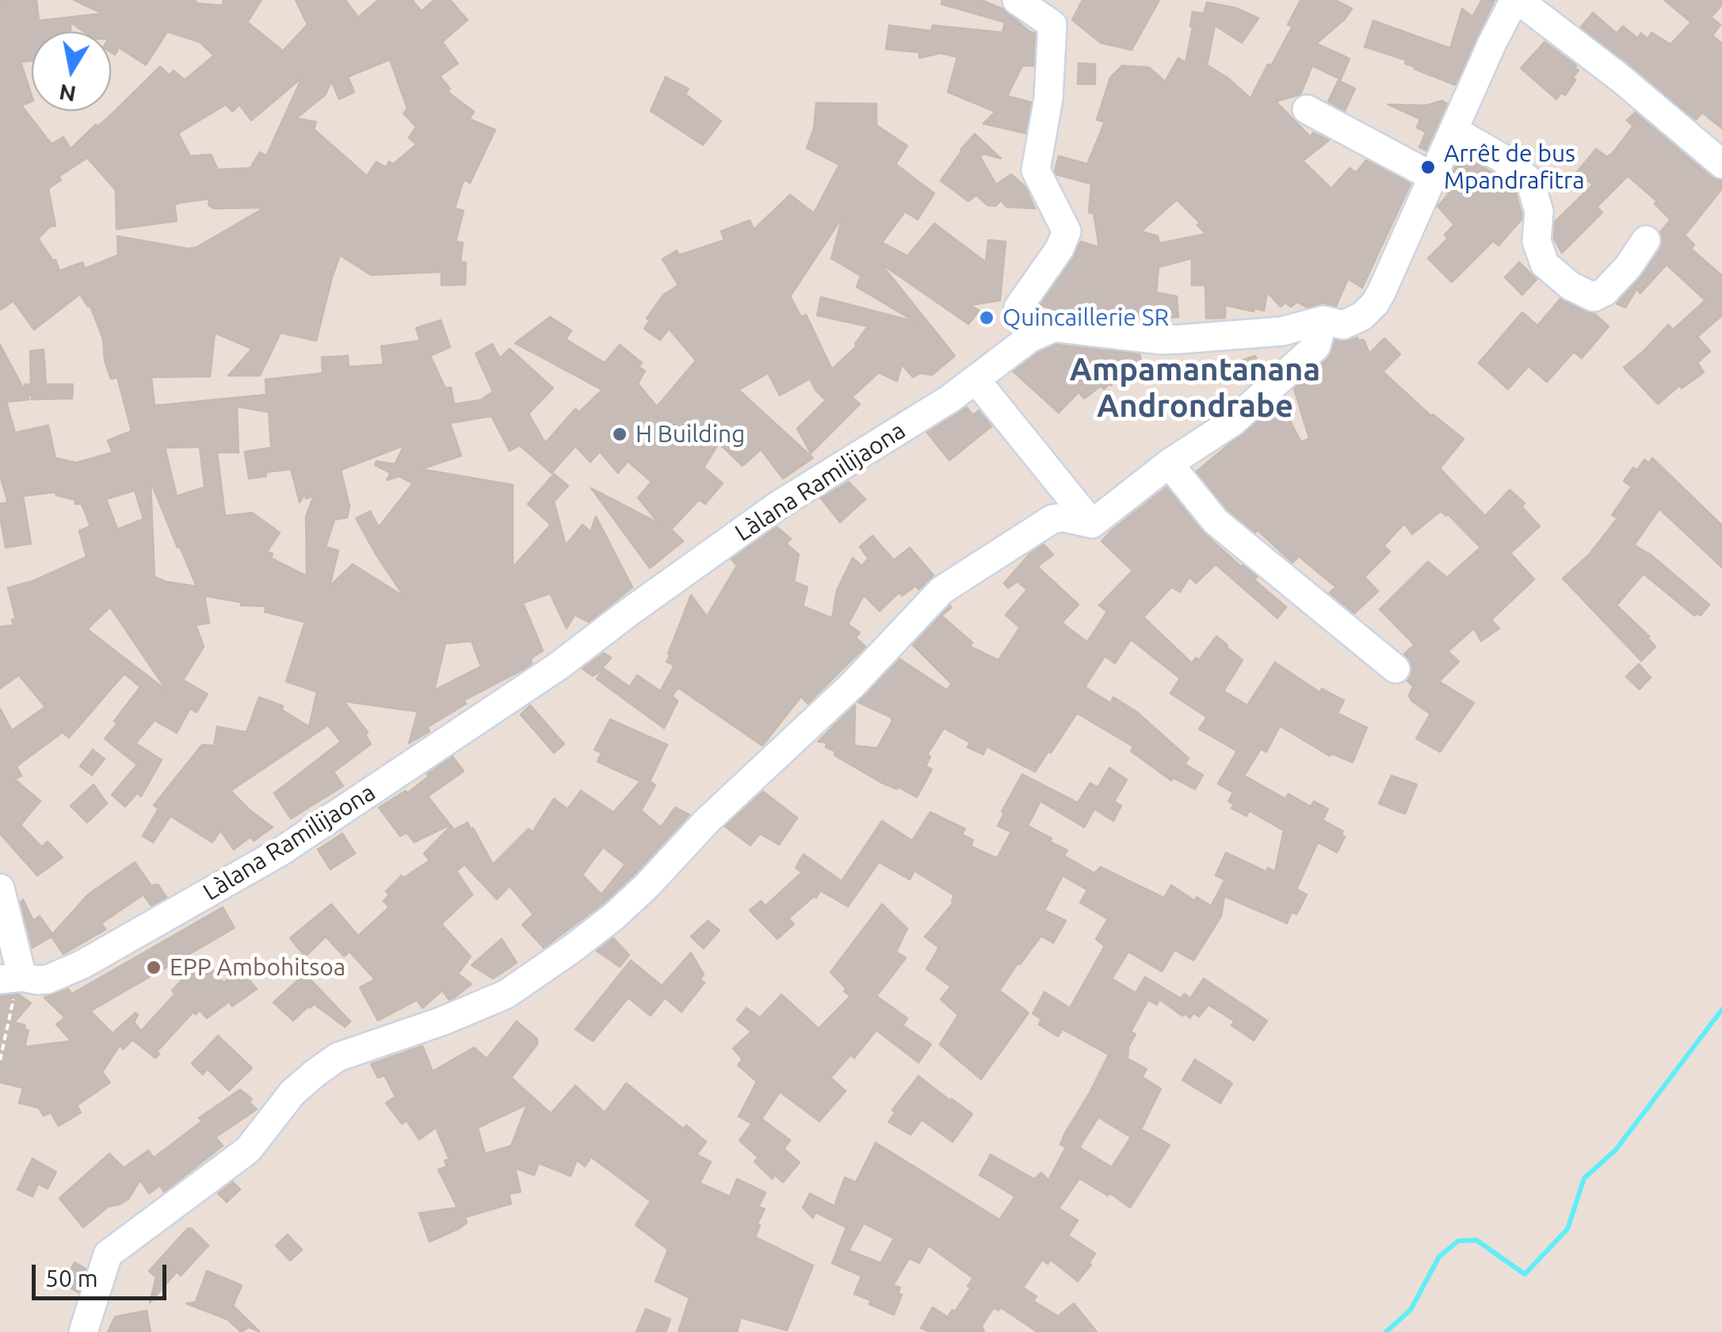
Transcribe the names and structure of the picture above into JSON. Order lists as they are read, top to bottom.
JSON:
{
  "streets": {
    "street": ["Làlana Ramilijaona"]
  },
  "districts": ["Ampamantanana Androndrabe"],
  "places": [
    "Arrêt de bus Mpandrafitra",
    "Quincaillerie SR",
    "H Building",
    "EPP Ambohitsoa"
  ],
  "scale_bar": "50 m",
  "north": "bottom"
}
